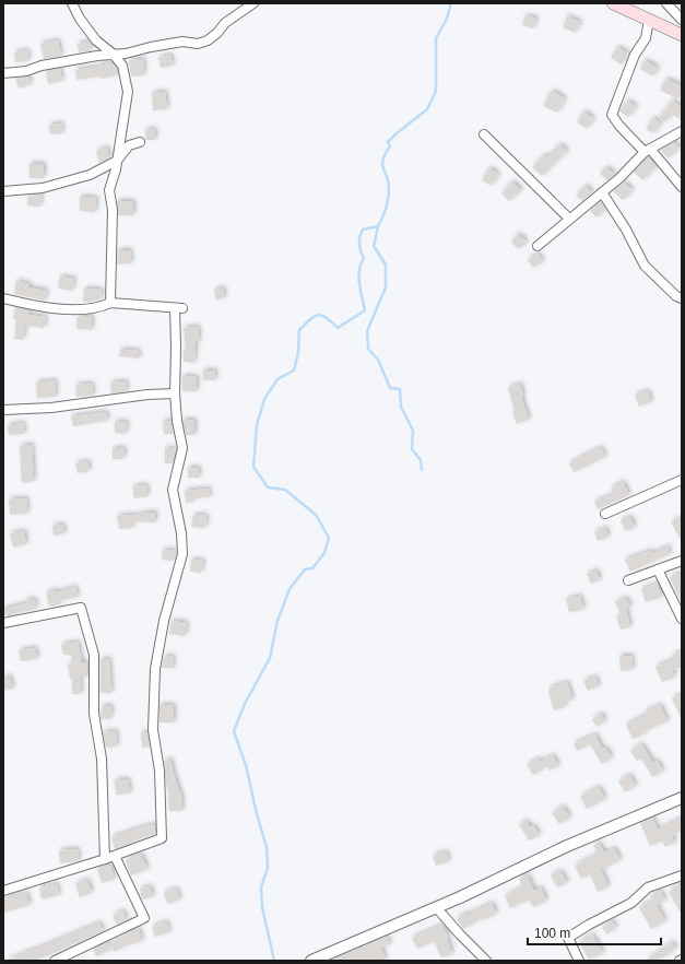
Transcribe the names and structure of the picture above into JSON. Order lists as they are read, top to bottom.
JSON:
{
  "scale_bar": "100 m"
}
